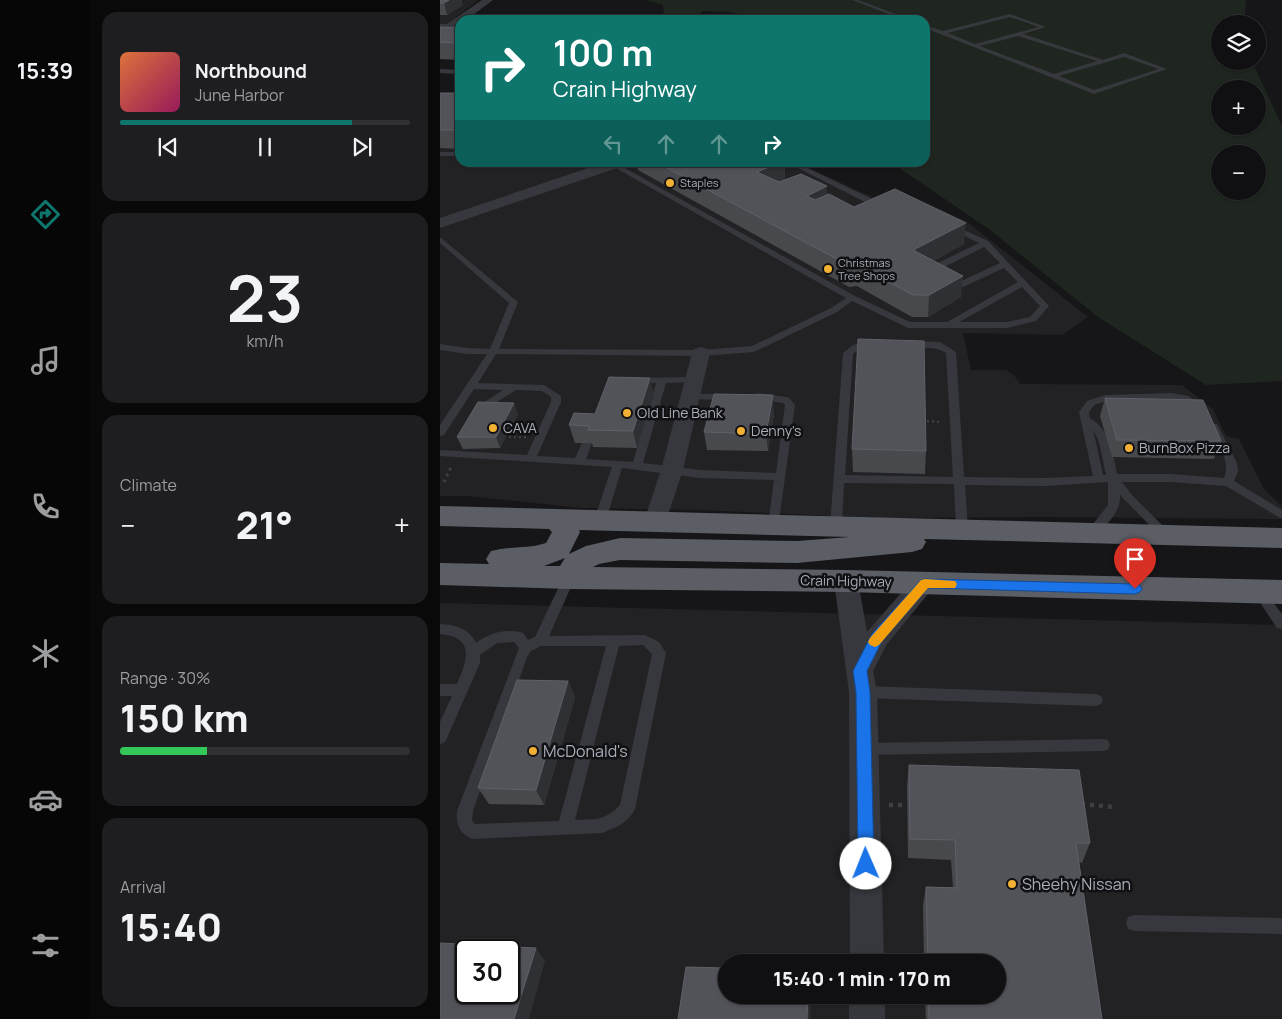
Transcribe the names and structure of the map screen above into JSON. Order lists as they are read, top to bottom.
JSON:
{
  "streets": {
    "highway": ["Crain Highway"]
  },
  "places": [
    "Staples",
    "Christmas Tree Shops",
    "Old Line Bank",
    "CAVA",
    "Denny's",
    "BurnBox Pizza",
    "McDonald's",
    "Sheehy Nissan"
  ],
  "page": {
    "tabs": "15:39",
    "map_buttons": ["+", "−"],
    "turn": ["100 m", "Crain Highway"],
    "song": ["Northbound", "June Harbor"],
    "tile": [
      ["23", "km/h"],
      "Climate",
      ["Range · 30%", "150 km"],
      ["Arrival", "15:40"]
    ],
    "heat": ["−", "21°", "+"],
    "limit": "30",
    "trip": "15:40 · 1 min · 170 m"
  }
}
